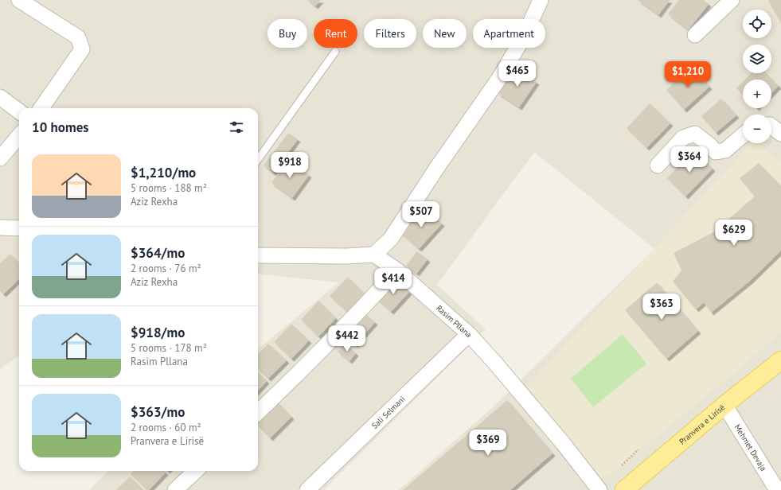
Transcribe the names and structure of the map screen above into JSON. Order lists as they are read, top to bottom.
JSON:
{
  "streets": {
    "main road": ["Pranvera e Lirisë"],
    "street": ["Rasim Pllana", "Sali Selmani", "Mehmet Devaja"]
  },
  "crossings": [
    ["Rasim Pllana", "Sali Selmani"],
    ["Pranvera e Lirisë", "Mehmet Devaja"]
  ],
  "page": {
    "map_buttons": ["+", "−"],
    "chip": [
      "Buy",
      "Rent",
      "Filters",
      "New",
      "Apartment"
    ],
    "price": [
      "$465",
      "$1,210",
      "$364",
      "$918",
      "$507",
      "$629",
      "$414",
      "$363",
      "$442",
      "$369"
    ],
    "heading": "10 homes",
    "list": [
      {
        "name": "$1,210/mo",
        "note": "5 rooms · 188 m² · Aziz Rexha"
      },
      {
        "name": "$364/mo",
        "note": "2 rooms · 76 m² · Aziz Rexha"
      },
      {
        "name": "$918/mo",
        "note": "5 rooms · 178 m² · Rasim Pllana"
      },
      {
        "name": "$363/mo",
        "note": "2 rooms · 60 m² · Pranvera e Lirisë"
      }
    ]
  }
}
